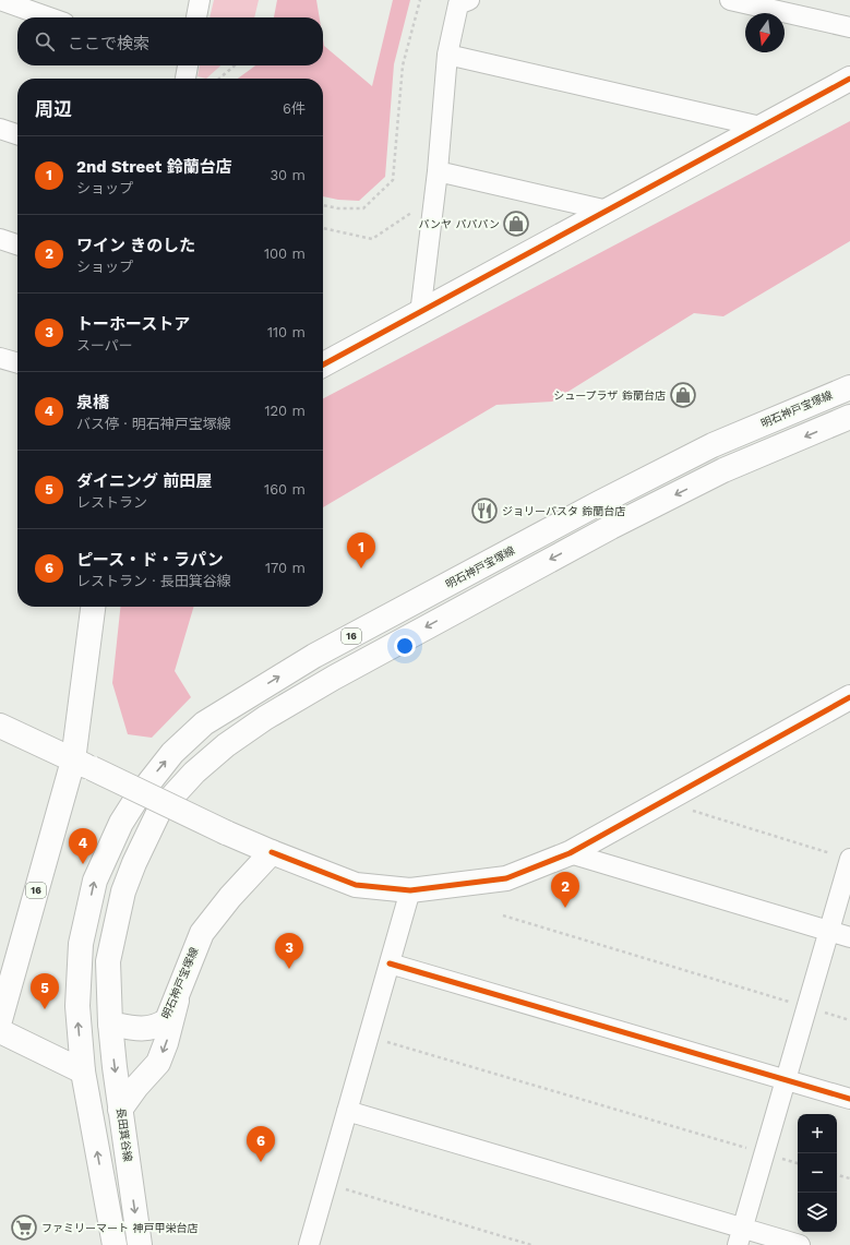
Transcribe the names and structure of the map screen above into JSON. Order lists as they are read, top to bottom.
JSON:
{
  "streets": {
    "main road": ["明石神戸宝塚線", "16", "長田箕谷線"]
  },
  "crossings": [
    ["明石神戸宝塚線", "長田箕谷線"]
  ],
  "places": {
    "shop": ["パンヤ パパパン", "シュープラザ 鈴蘭台店"],
    "restaurant": ["ジョリーパスタ 鈴蘭台店"],
    "supermarket": ["ファミリーマート 神戸甲栄台店"]
  },
  "north": "bottom",
  "page": {
    "search": "ここで検索",
    "heading": ["周辺", "6件"],
    "list": [
      {
        "mark": "1",
        "name": "2nd Street 鈴蘭台店",
        "note": "ショップ",
        "value": "30 m"
      },
      {
        "mark": "2",
        "name": "ワイン きのした",
        "note": "ショップ",
        "value": "100 m"
      },
      {
        "mark": "3",
        "name": "トーホーストア",
        "note": "スーパー",
        "value": "110 m"
      },
      {
        "mark": "4",
        "name": "泉橋",
        "note": "バス停 · 明石神戸宝塚線",
        "value": "120 m"
      },
      {
        "mark": "5",
        "name": "ダイニング 前田屋",
        "note": "レストラン",
        "value": "160 m"
      },
      {
        "mark": "6",
        "name": "ピース・ド・ラパン",
        "note": "レストラン · 長田箕谷線",
        "value": "170 m"
      }
    ],
    "pins": [
      "1",
      "4",
      "2",
      "3",
      "5",
      "6"
    ],
    "map_buttons": ["+", "−"]
  }
}
